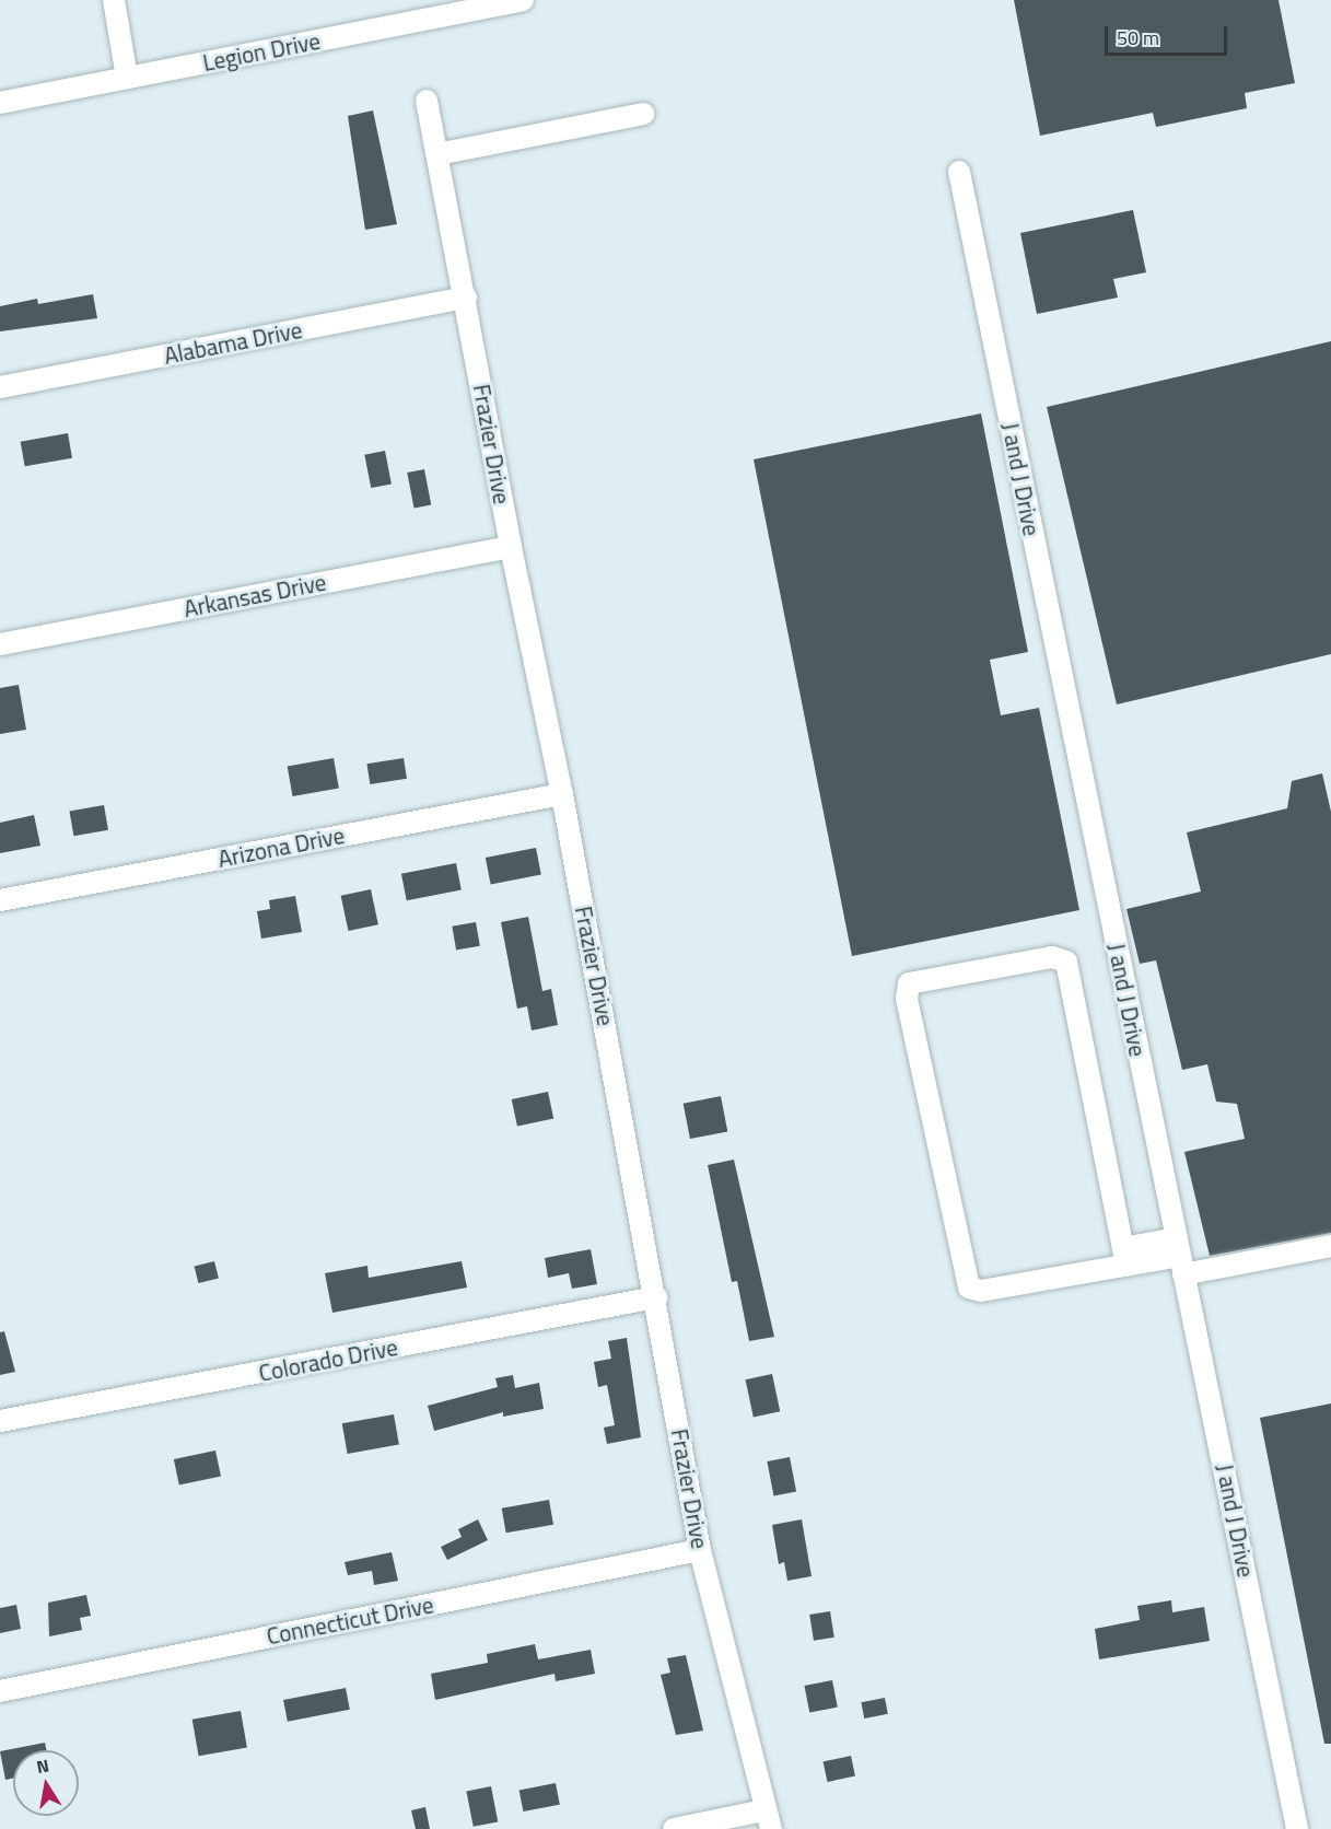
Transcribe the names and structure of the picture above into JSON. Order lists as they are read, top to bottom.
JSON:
{
  "streets": {
    "street": [
      "Legion Drive",
      "Alabama Drive",
      "Frazier Drive",
      "J and J Drive",
      "Arkansas Drive",
      "Arizona Drive",
      "Colorado Drive",
      "Connecticut Drive"
    ]
  },
  "crossings": [
    ["Alabama Drive", "Frazier Drive"],
    ["Frazier Drive", "Arkansas Drive"],
    ["Frazier Drive", "Arizona Drive"],
    ["Frazier Drive", "Colorado Drive"],
    ["Frazier Drive", "Connecticut Drive"]
  ],
  "scale_bar": "50 m",
  "north": "top"
}
